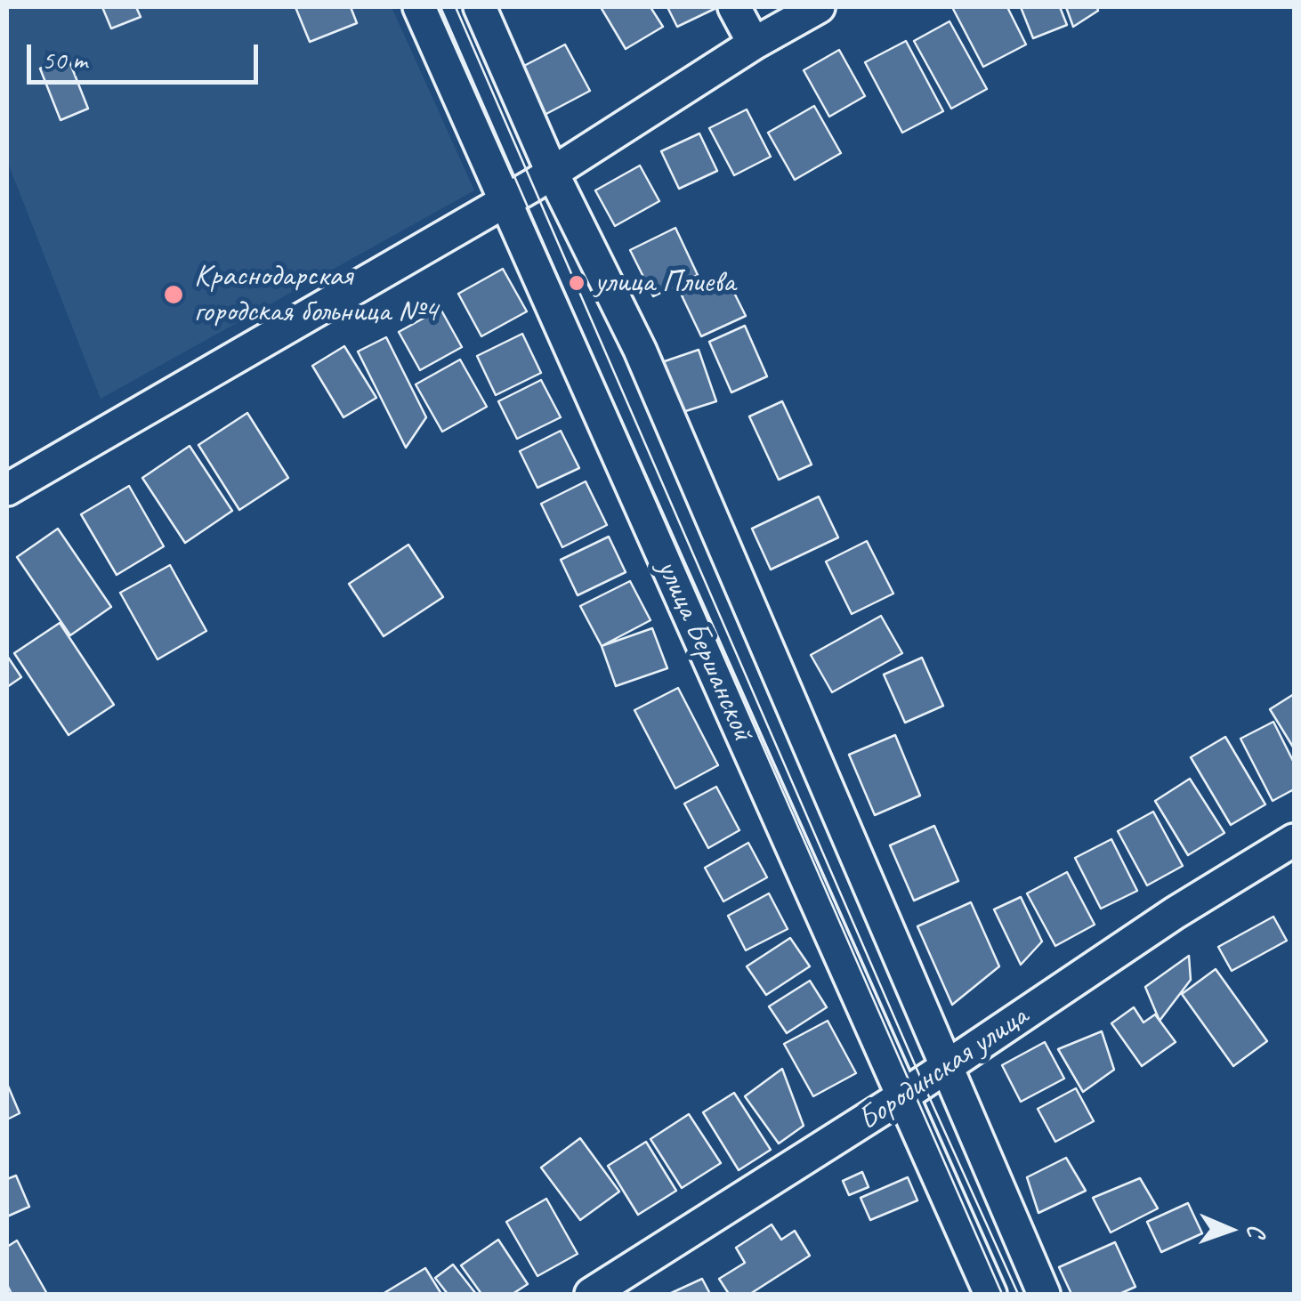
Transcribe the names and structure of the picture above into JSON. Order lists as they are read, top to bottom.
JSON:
{
  "streets": {
    "street": ["улица Бершанской", "Бородинская улица"]
  },
  "crossings": [
    ["улица Бершанской", "Бородинская улица"]
  ],
  "places": ["улица Плиева", "Краснодарская городская больница №4"],
  "scale_bar": "50 m",
  "north": "right"
}
